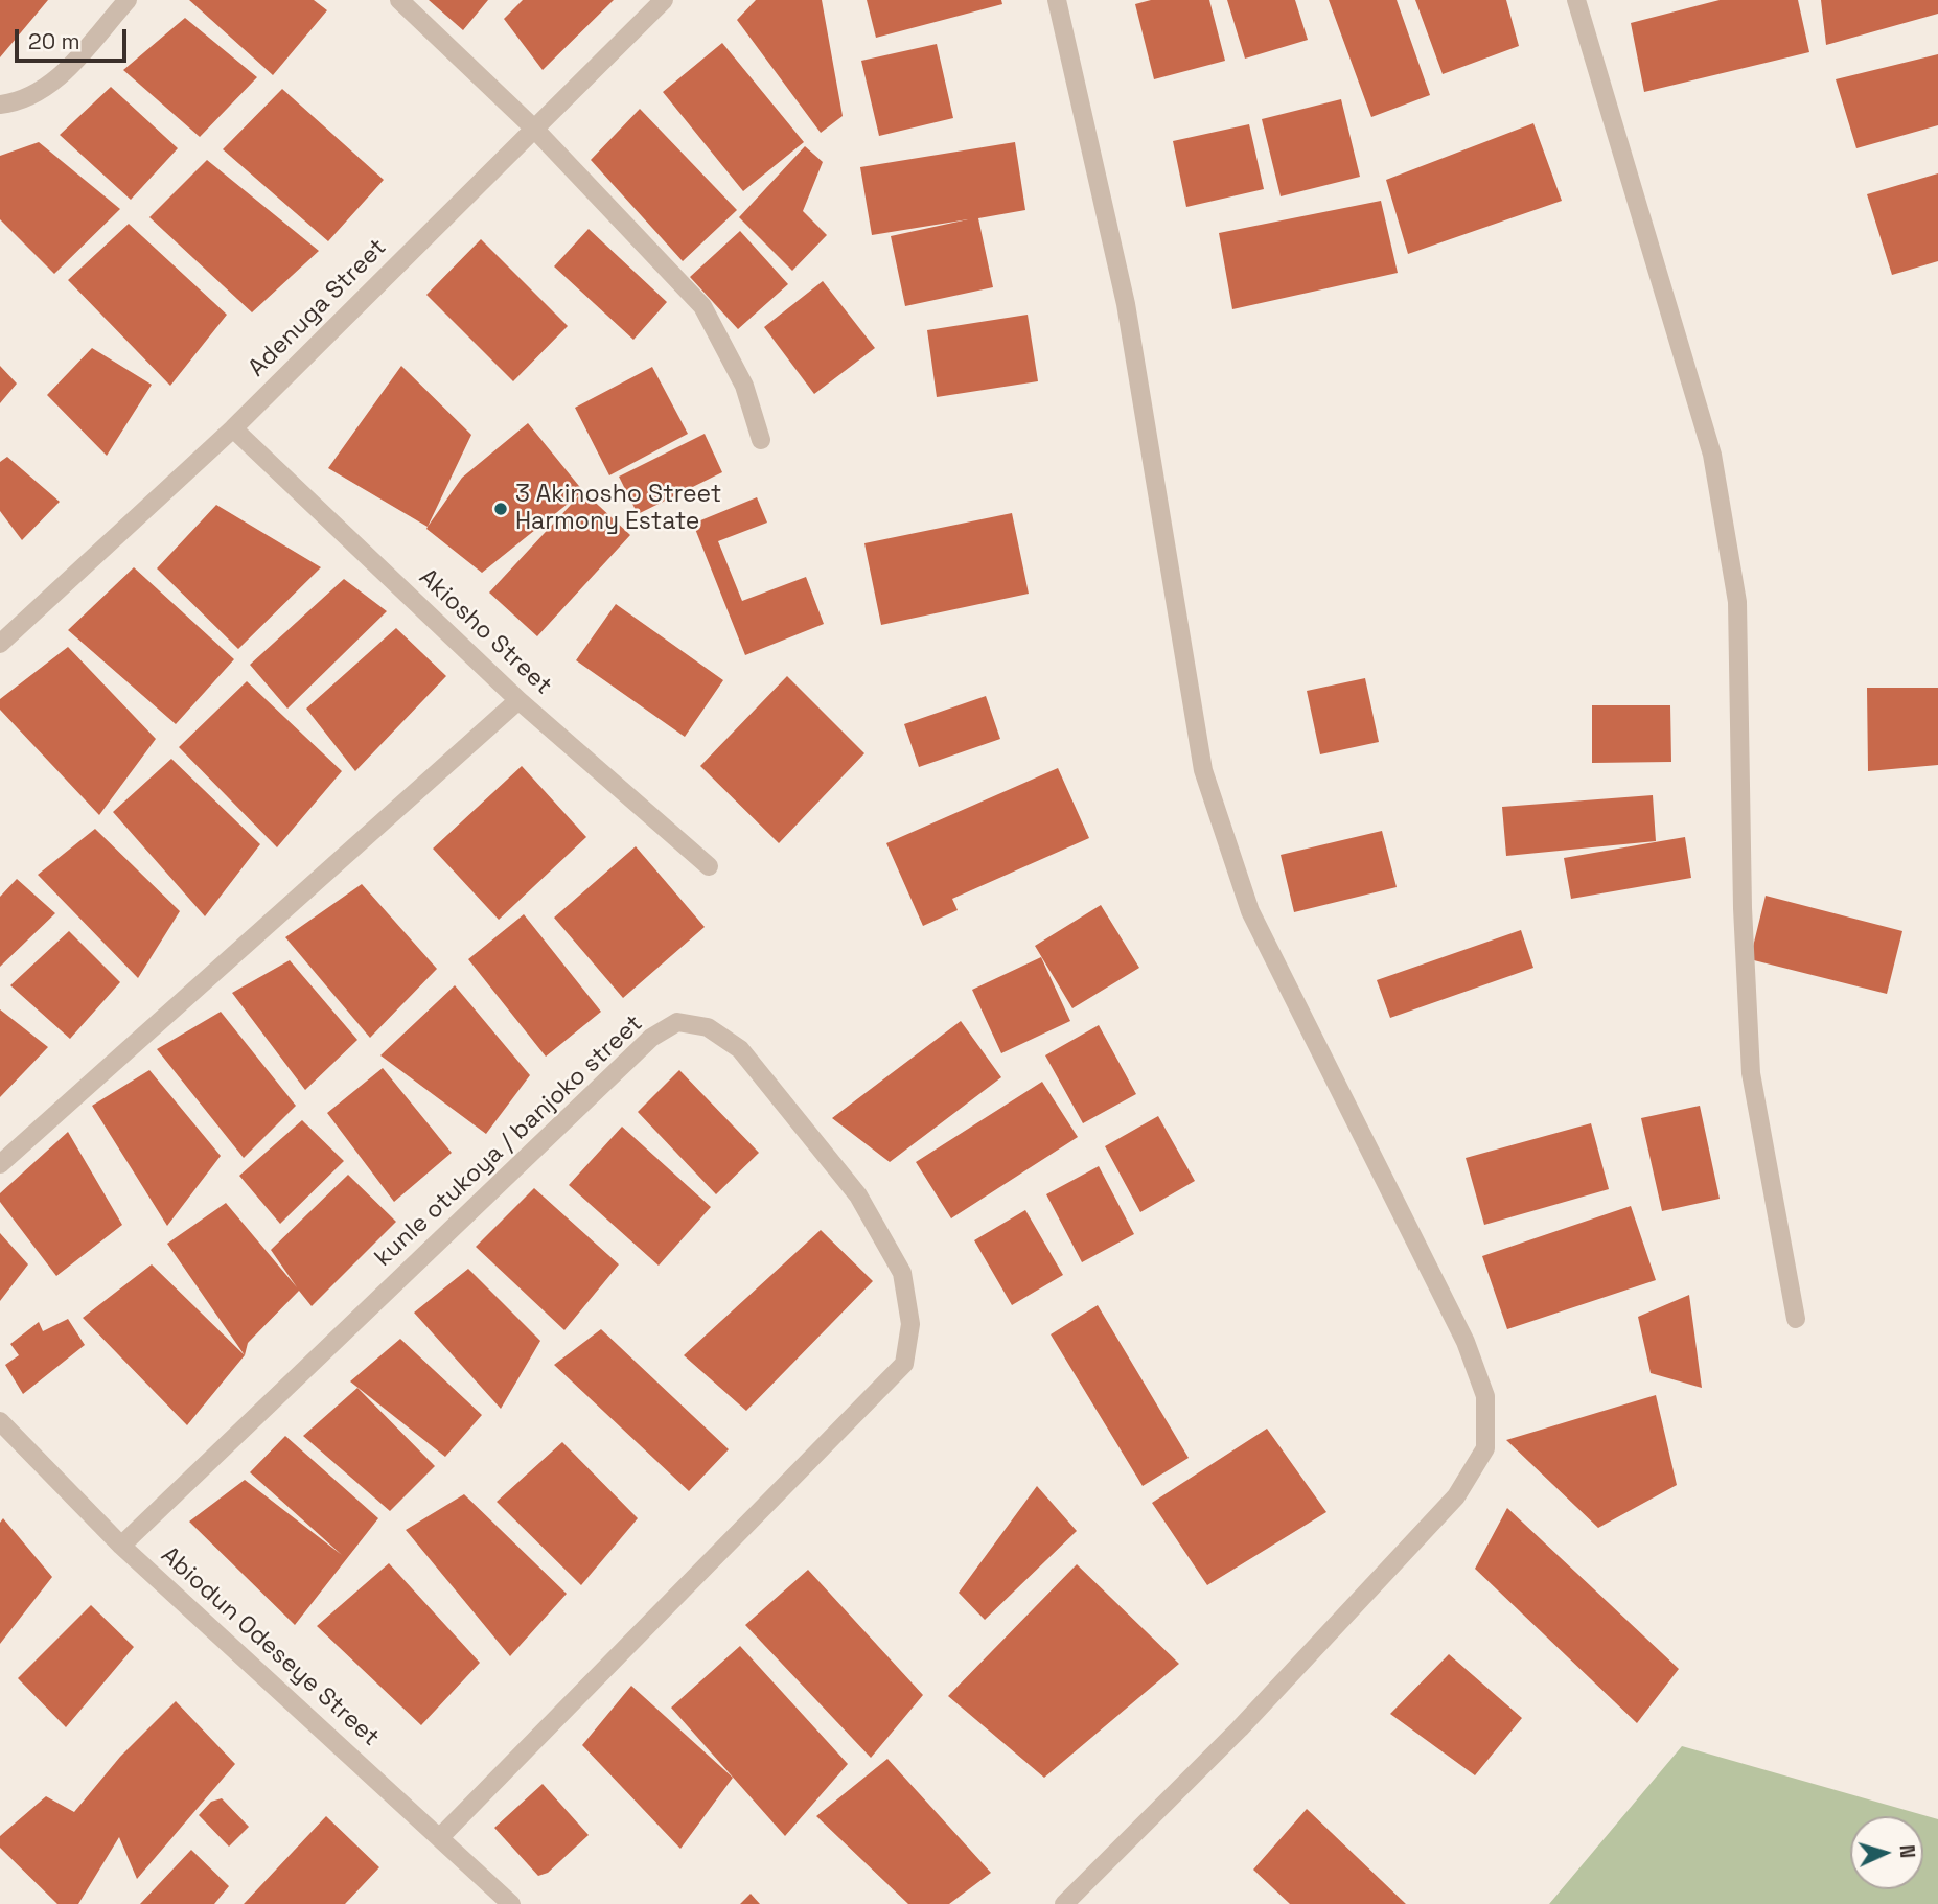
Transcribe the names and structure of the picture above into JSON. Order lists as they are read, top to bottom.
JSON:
{
  "streets": {
    "street": [
      "Adenuga Street",
      "Akiosho Street",
      "kunle otukoya / banjoko street",
      "Abiodun Odeseye Street"
    ]
  },
  "crossings": [
    ["Adenuga Street", "Akiosho Street"],
    ["kunle otukoya / banjoko street", "Abiodun Odeseye Street"]
  ],
  "places": ["3 Akinosho Street Harmony Estate"],
  "scale_bar": "20 m",
  "north": "right"
}
